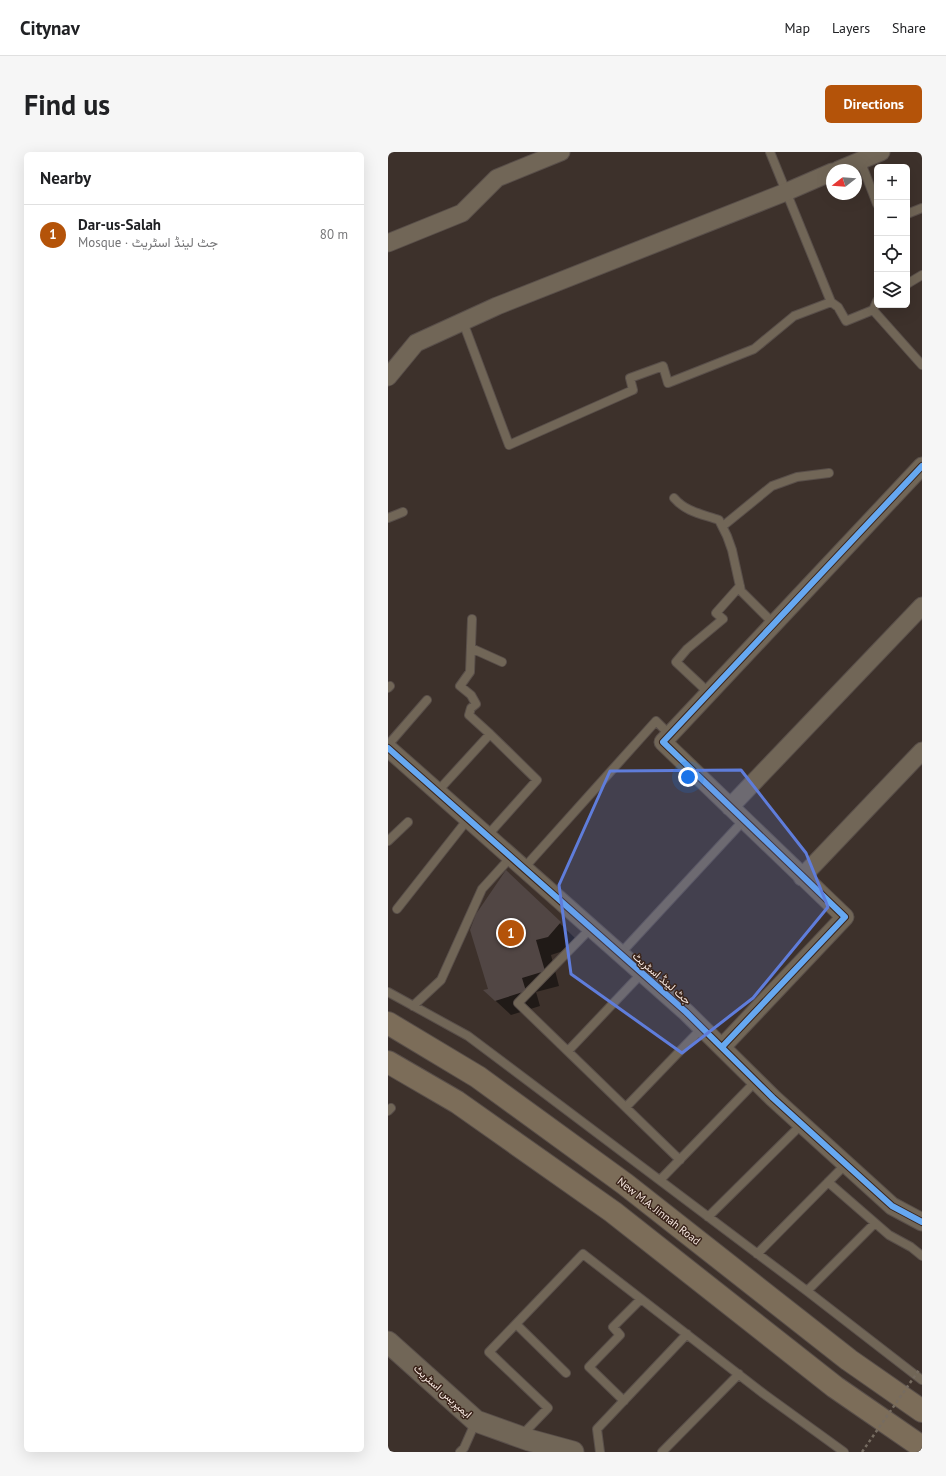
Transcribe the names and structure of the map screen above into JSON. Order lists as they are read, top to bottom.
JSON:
{
  "streets": {
    "main road": ["New M.A. Jinnah Road"],
    "street": ["جٹ لینڈ اسٹریٹ", "ایمپریس اسٹریٹ"]
  },
  "north": "left",
  "page": {
    "header": "Citynav",
    "nav": ["Map", "Layers", "Share"],
    "buttons": "Directions",
    "title": "Find us",
    "heading": "Nearby",
    "map_buttons": ["+", "−"],
    "list": [
      {
        "mark": "1",
        "name": "Dar-us-Salah",
        "note": "Mosque · جٹ لینڈ اسٹریٹ",
        "value": "80 m"
      }
    ],
    "pins": "1"
  }
}
